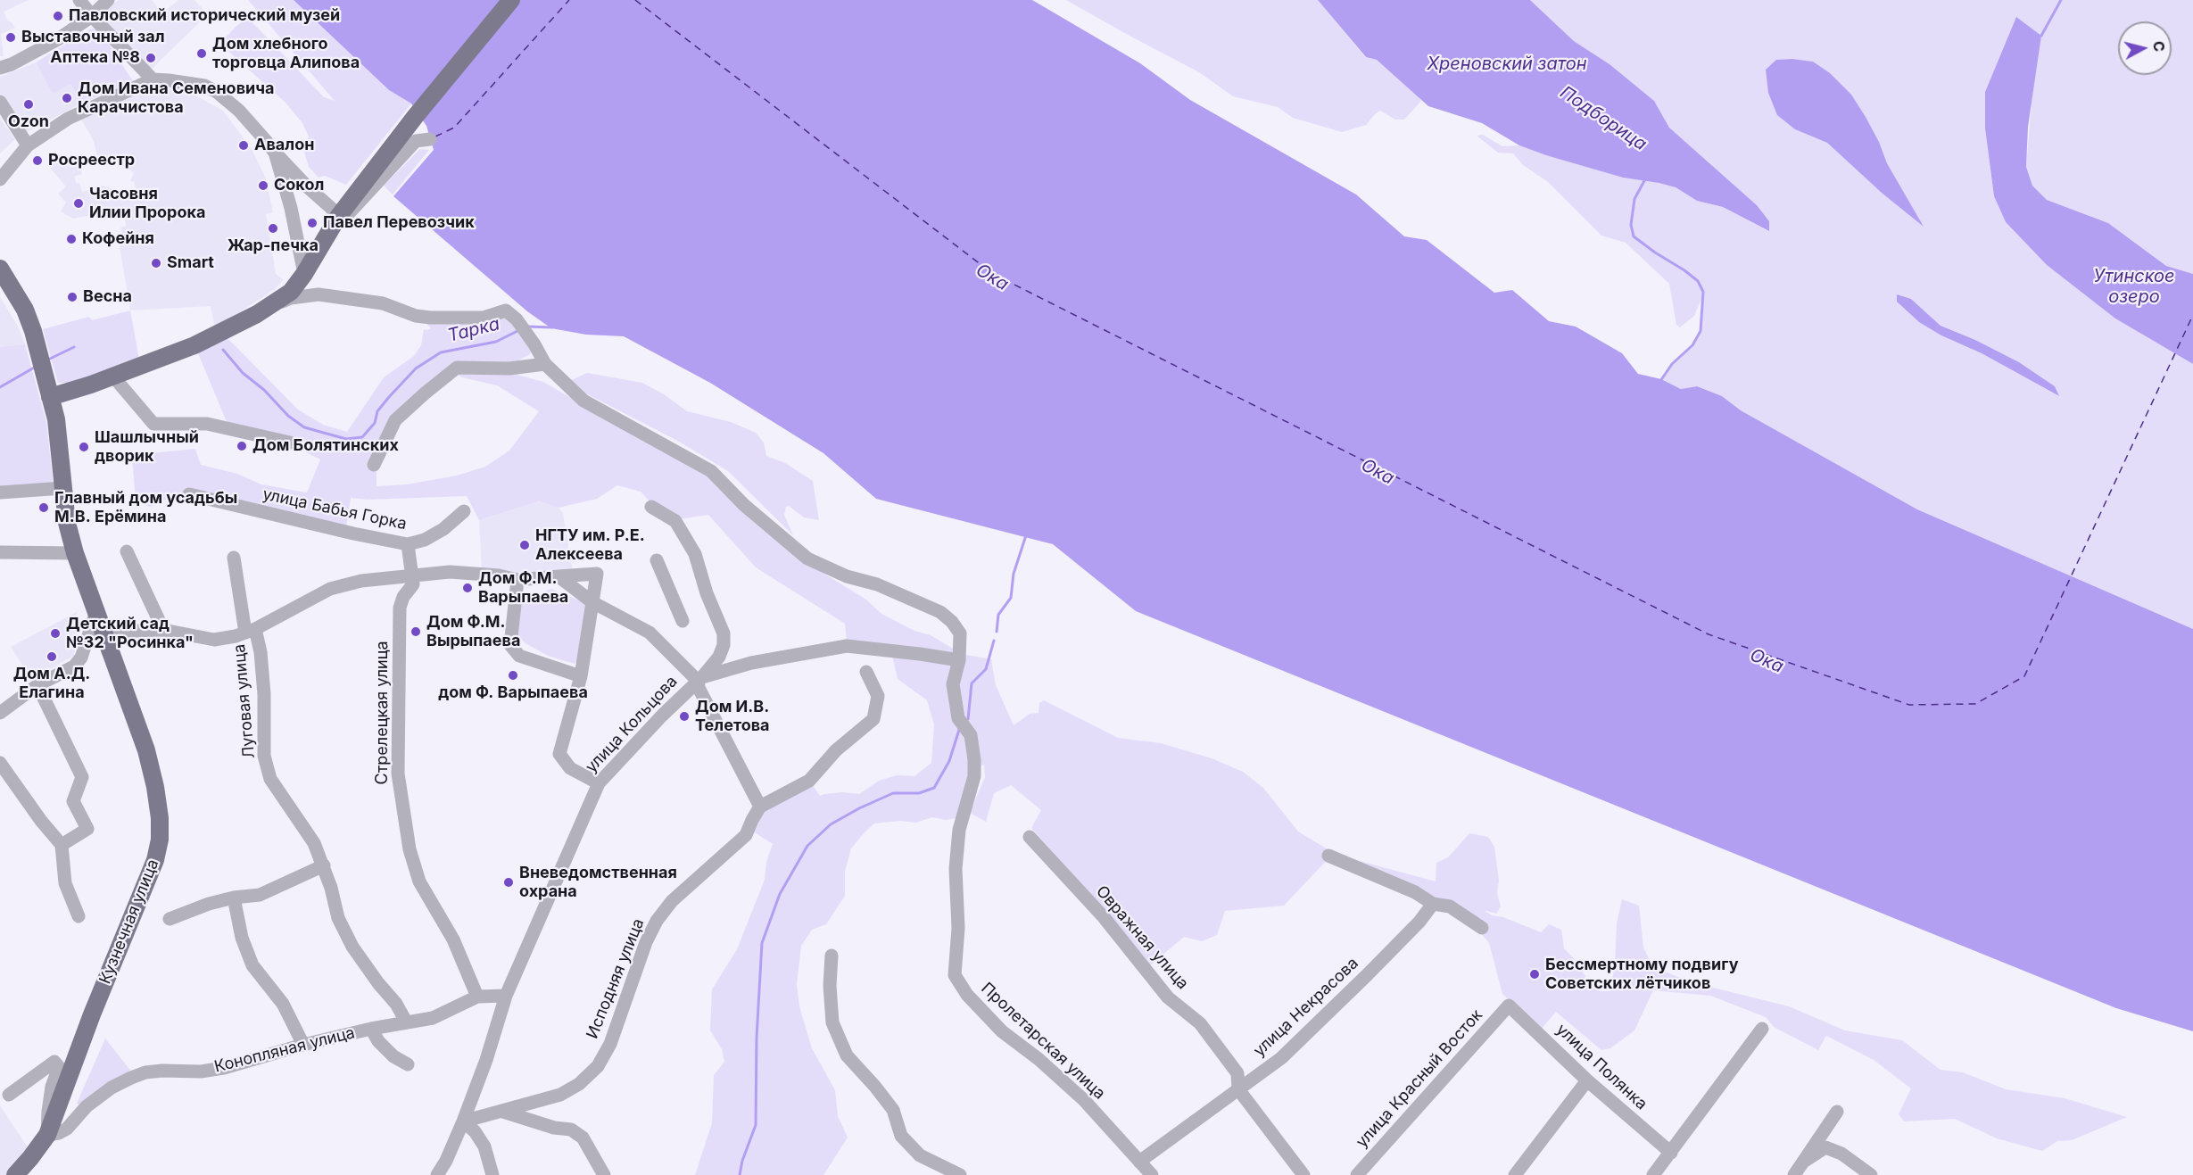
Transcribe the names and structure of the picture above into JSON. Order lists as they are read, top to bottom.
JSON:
{
  "streets": {
    "main road": ["Кузнечная улица"],
    "street": [
      "улица Бабья Горка",
      "Луговая улица",
      "Стрелецкая улица",
      "улица Кольцова",
      "Овражная улица",
      "Исподняя улица",
      "улица Некрасова",
      "Пролетарская улица",
      "Конопляная улица",
      "улица Полянка",
      "улица Красный Восток"
    ]
  },
  "crossings": [
    ["Луговая улица", "Конопляная улица"],
    ["Стрелецкая улица", "Конопляная улица"],
    ["улица Кольцова", "Исподняя улица"],
    ["улица Кольцова", "Пролетарская улица"],
    ["улица Кольцова", "Конопляная улица"],
    ["Кузнечная улица", "Конопляная улица"],
    ["Овражная улица", "улица Некрасова"],
    ["улица Некрасова", "Пролетарская улица"],
    ["улица Полянка", "улица Красный Восток"]
  ],
  "water": [
    "Хреновский затон",
    "Подборица",
    "Утинское озеро",
    "Ока",
    "Тарка"
  ],
  "places": [
    "Павловский исторический музей",
    "Выставочный зал",
    "Дом хлебного торговца Алипова",
    "Аптека №8",
    "Дом Ивана Семеновича Карачистова",
    "Ozon",
    "Авалон",
    "Росреестр",
    "Сокол",
    "Часовня Илии Пророка",
    "Павел Перевозчик",
    "Жар-печка",
    "Кофейня",
    "Smart",
    "Весна",
    "Дом Болятинских",
    "Шашлычный дворик",
    "Главный дом усадьбы М.В. Ерёмина",
    "НГТУ им. Р.Е. Алексеева",
    "Дом Ф.М. Варыпаева",
    "Дом Ф.М. Вырыпаева",
    "Детский сад №32 \"Росинка\"",
    "Дом А.Д. Елагина",
    "дом Ф. Варыпаева",
    "Дом И.В. Телетова",
    "Вневедомственная охрана",
    "Бессмертному подвигу Советских лётчиков"
  ],
  "north": "right"
}
